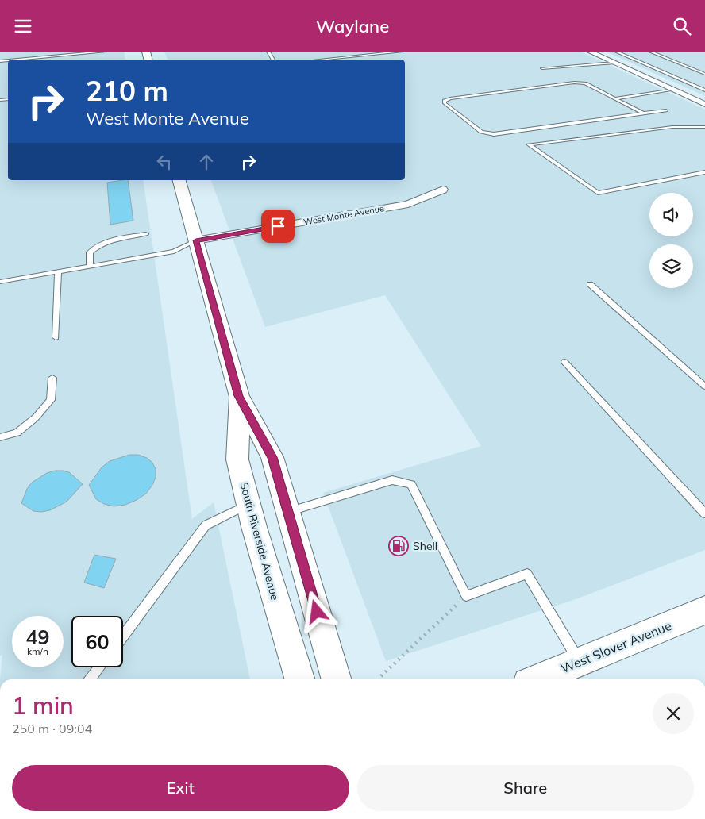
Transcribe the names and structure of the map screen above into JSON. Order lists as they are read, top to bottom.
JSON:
{
  "streets": {
    "main road": ["South Riverside Avenue", "West Slover Avenue"],
    "street": ["West Monte Avenue"]
  },
  "crossings": [
    ["West Monte Avenue", "South Riverside Avenue"]
  ],
  "places": {
    "fuel station": ["Shell"]
  },
  "page": {
    "header": "Waylane",
    "turn": ["210 m", "West Monte Avenue"],
    "speed": "49 km/h",
    "limit": "60",
    "heading": ["1 min", "250 m · 09:04"],
    "buttons": ["Exit", "Share"]
  }
}
